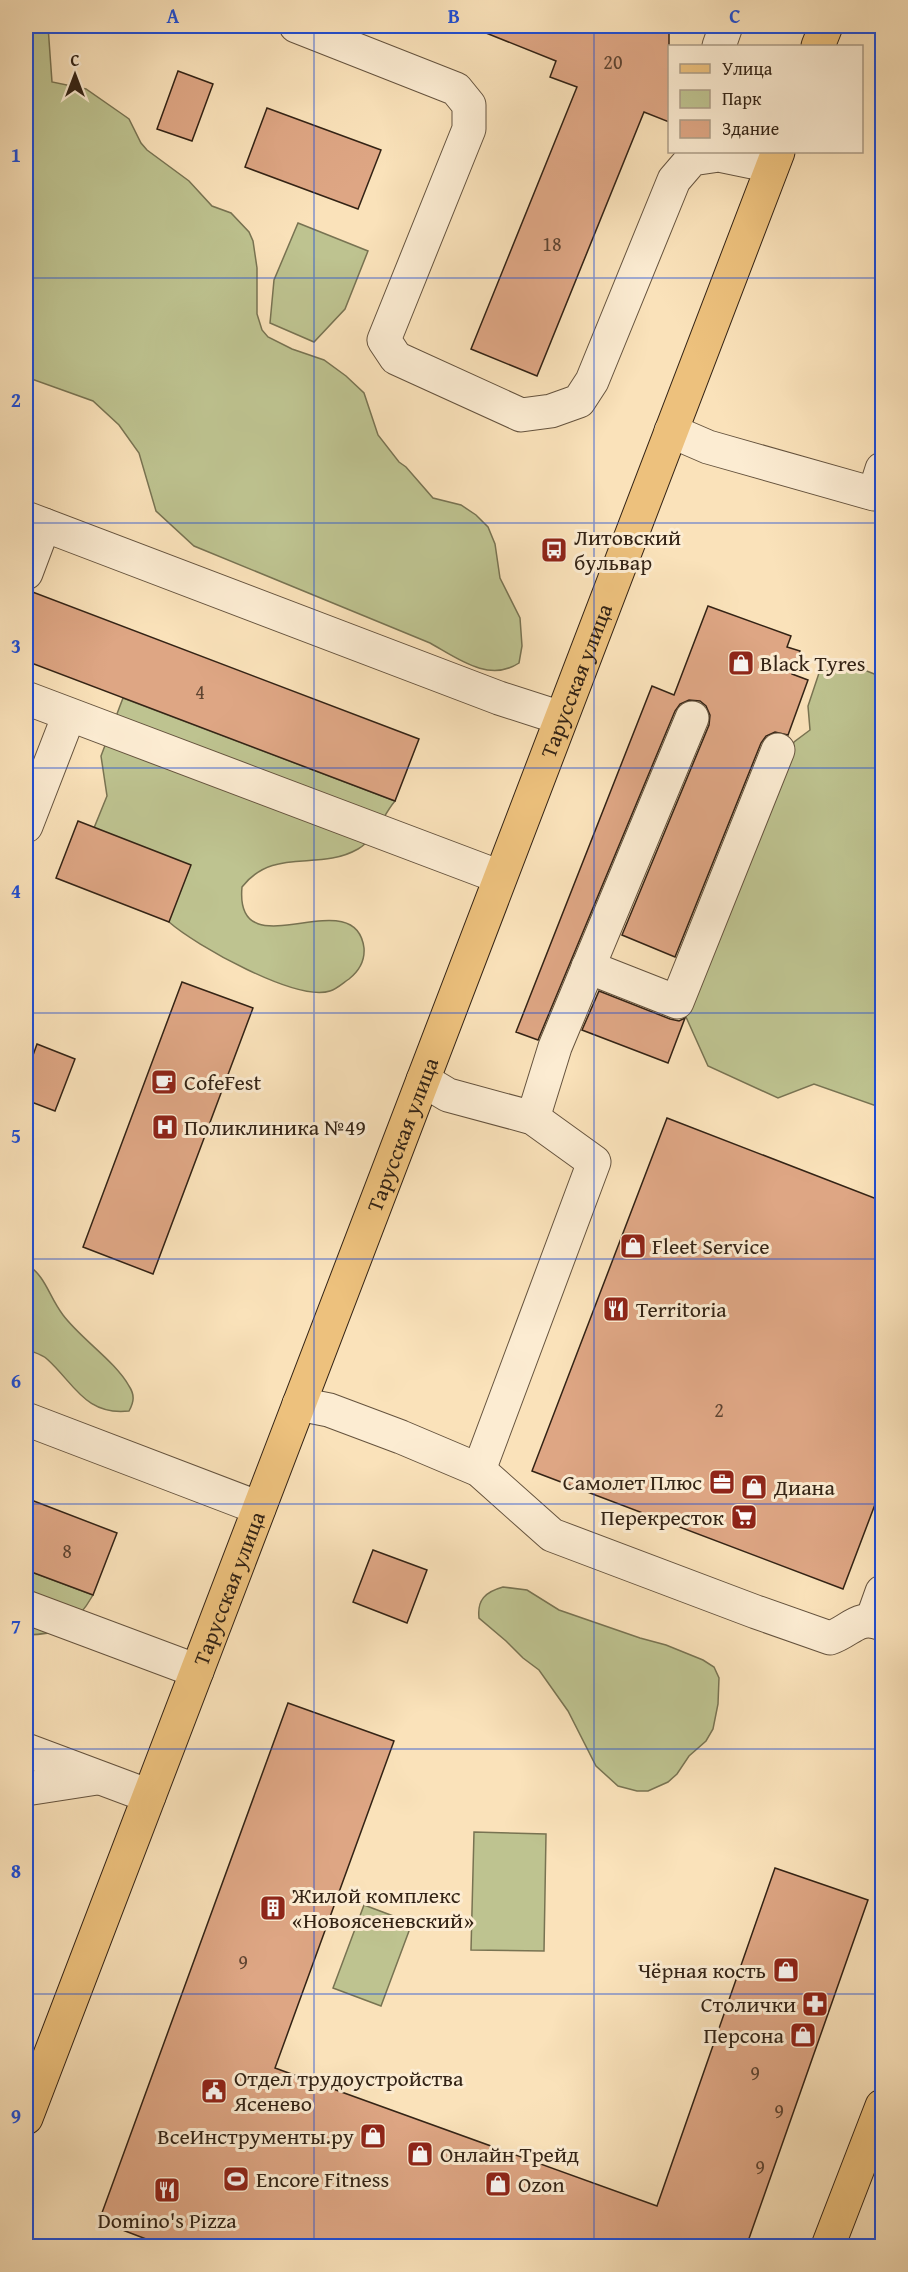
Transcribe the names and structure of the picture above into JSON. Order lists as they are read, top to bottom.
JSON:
{
  "streets": {
    "main road": ["Тарусская улица"]
  },
  "places": {
    "bus stop": ["Литовский бульвар"],
    "shop": [
      "Black Tyres",
      "Fleet Service",
      "Диана",
      "Чёрная кость",
      "Персона",
      "ВсеИнструменты.ру",
      "Онлайн Трейд",
      "Ozon"
    ],
    "cafe": ["CofeFest"],
    "hospital": ["Поликлиника №49"],
    "restaurant": ["Territoria", "Domino's Pizza"],
    "office": ["Самолет Плюс"],
    "supermarket": ["Перекресток"],
    "building": ["Жилой комплекс «Новоясеневский»"],
    "pharmacy": ["Столички"],
    "public building": ["Отдел трудоустройства Ясенево"],
    "sports": ["Encore Fitness"]
  },
  "house_numbers": [
    "20",
    "18",
    "4",
    "2",
    "8",
    "9",
    "9",
    "9",
    "9"
  ],
  "legend": ["Улица", "Парк", "Здание"],
  "north": "top",
  "grid": {
    "columns": ["A", "B", "C"],
    "rows": [
      "1",
      "2",
      "3",
      "4",
      "5",
      "6",
      "7",
      "8",
      "9"
    ]
  }
}
